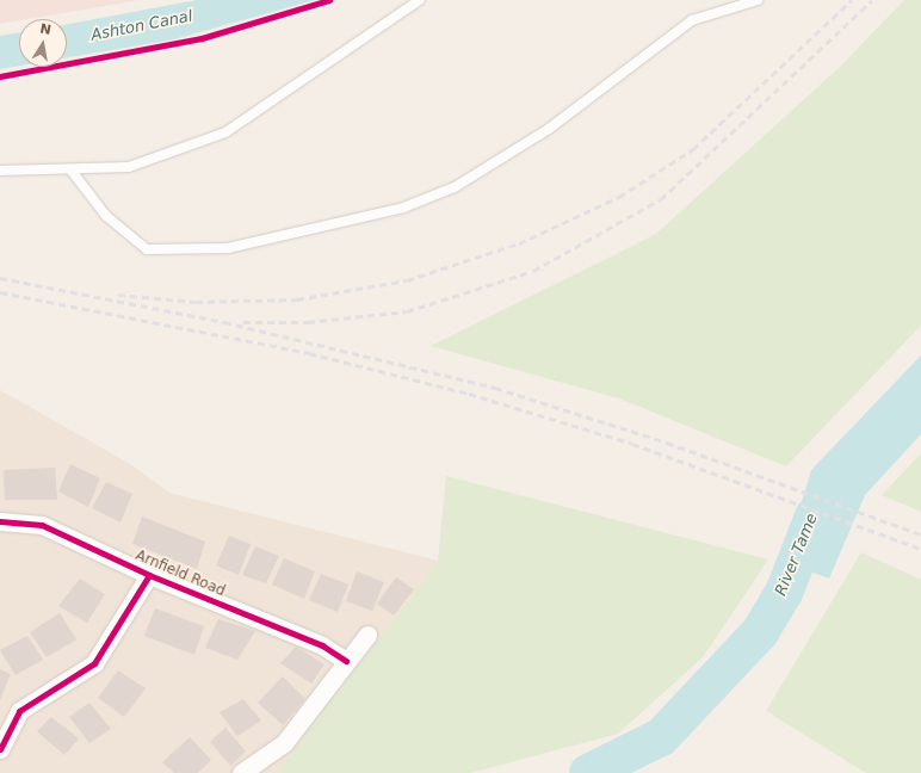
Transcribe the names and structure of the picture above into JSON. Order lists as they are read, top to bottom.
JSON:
{
  "streets": {
    "street": ["Arnfield Road"]
  },
  "water": ["Ashton Canal", "River Tame"],
  "north": "top"
}
